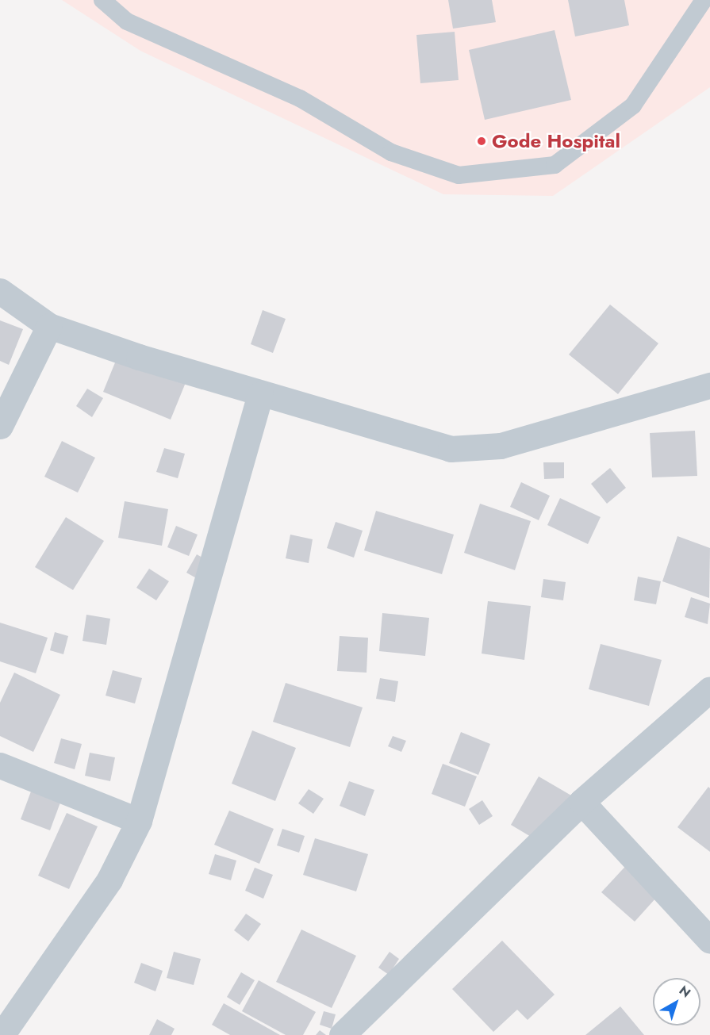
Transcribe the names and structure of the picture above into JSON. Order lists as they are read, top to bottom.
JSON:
{
  "places": ["Gode Hospital"],
  "north": "top right"
}
